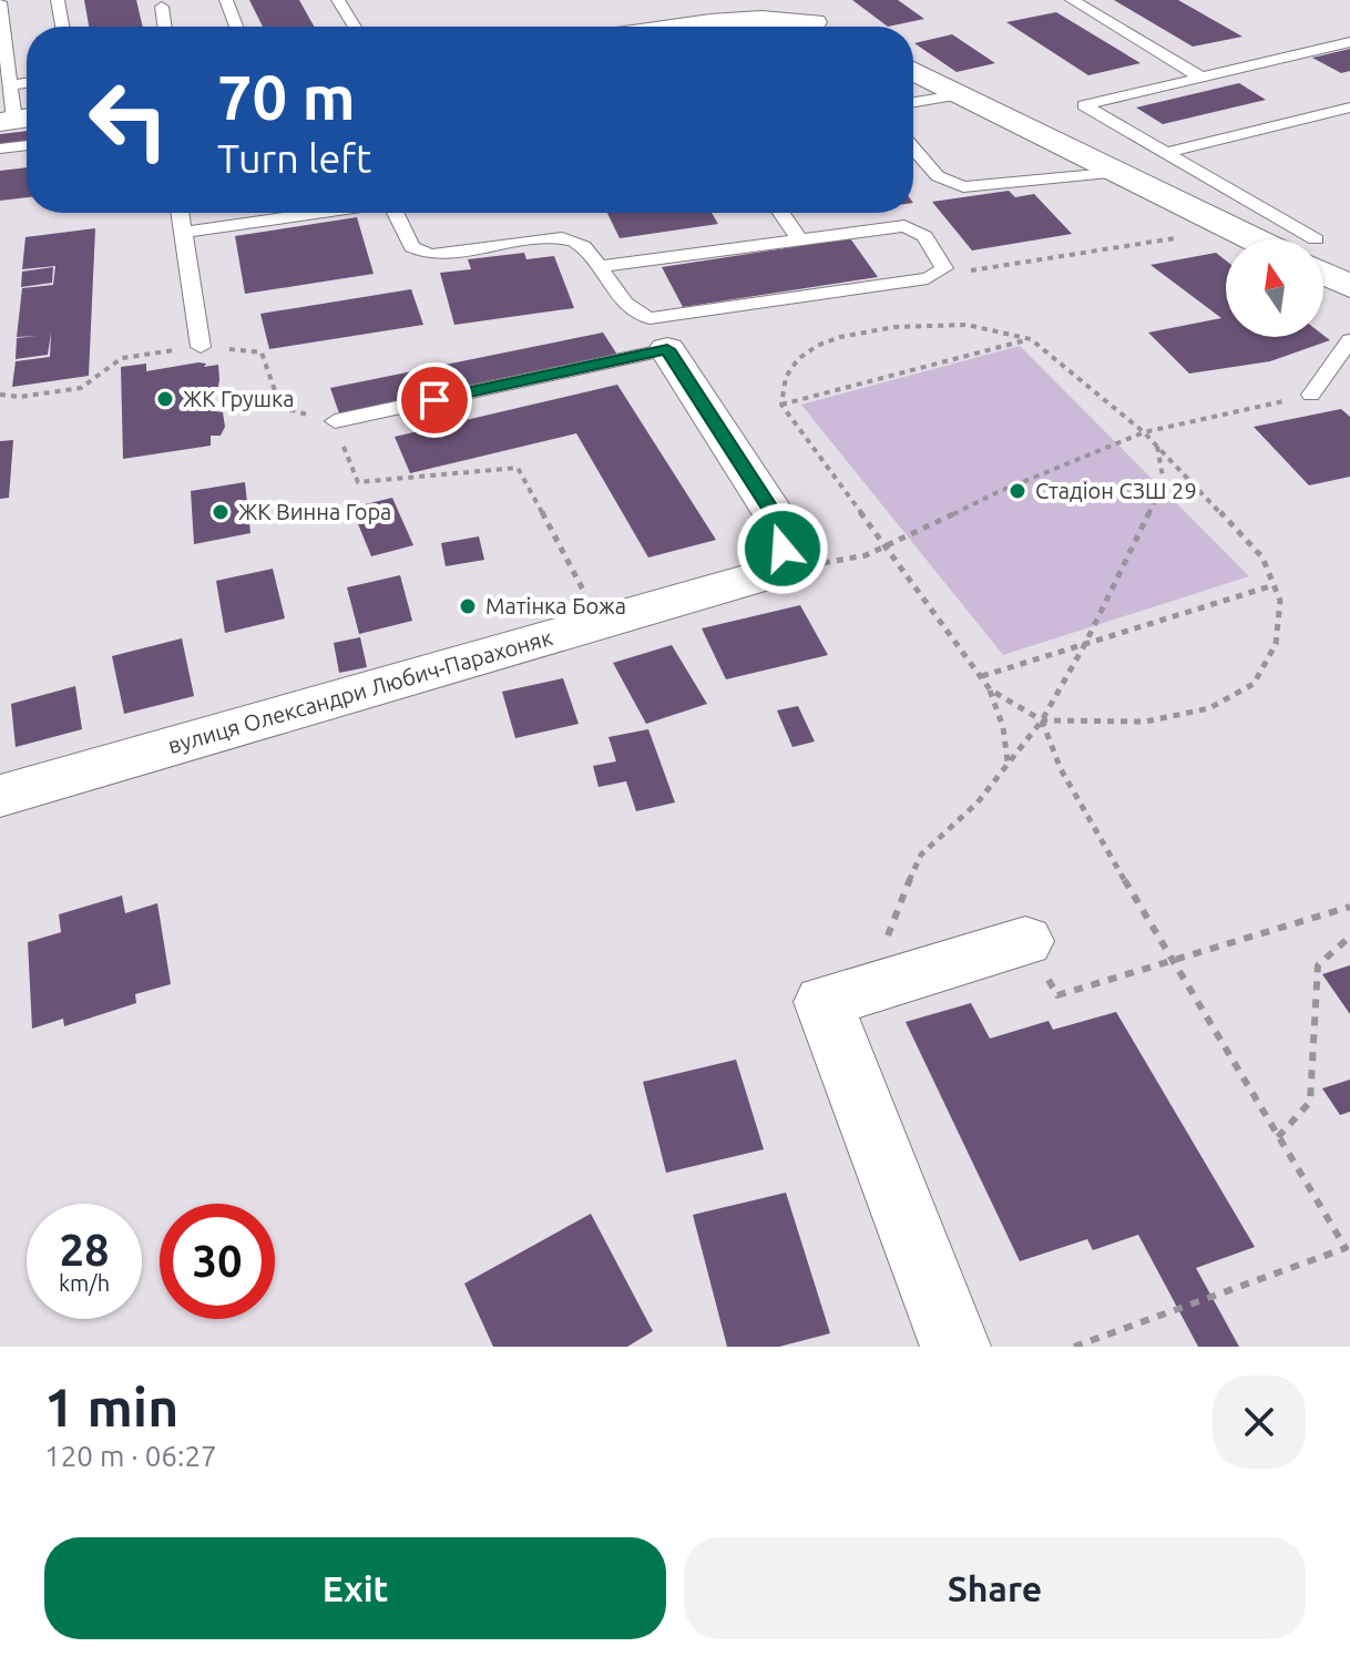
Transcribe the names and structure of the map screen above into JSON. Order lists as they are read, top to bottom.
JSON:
{
  "streets": {
    "street": ["вулиця Олександри Любич-Парахоняк"]
  },
  "places": [
    "ЖК Грушка",
    "Стадіон СЗШ 29",
    "ЖК Винна Гора",
    "Матінка Божа"
  ],
  "north": "top",
  "page": {
    "turn": ["70 m", "Turn left"],
    "speed": "28 km/h",
    "limit": "30",
    "heading": ["1 min", "120 m · 06:27"],
    "buttons": ["Exit", "Share"]
  }
}
